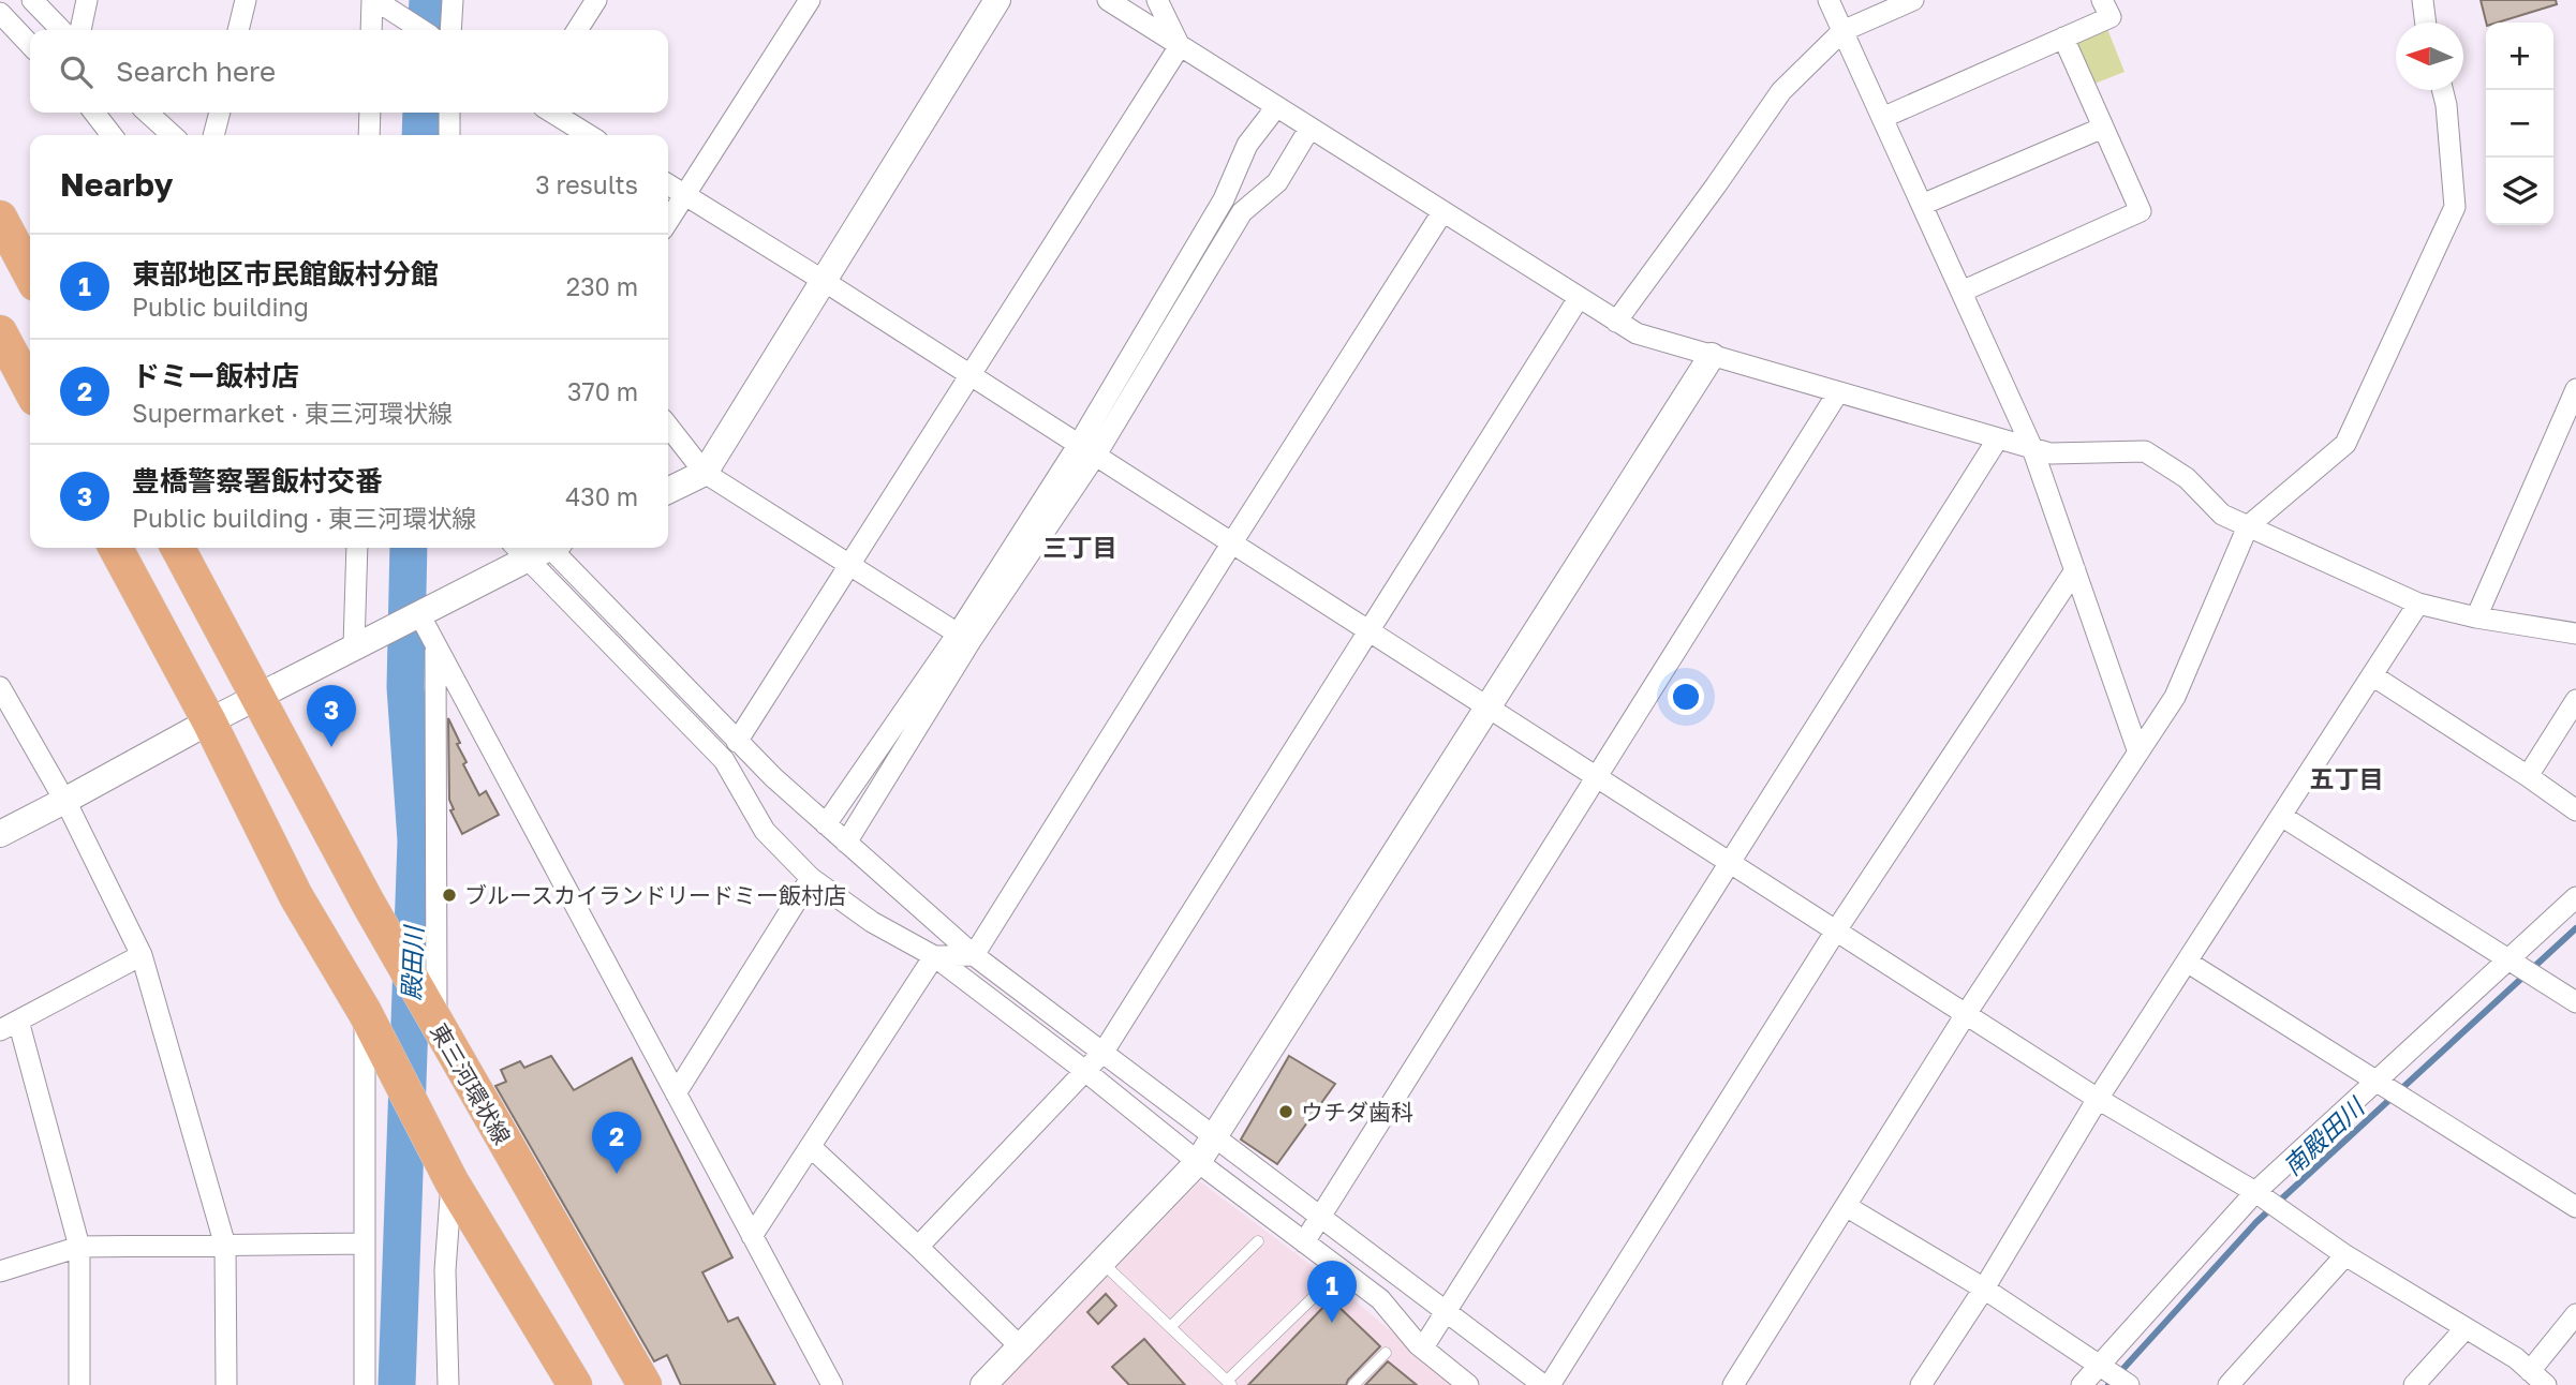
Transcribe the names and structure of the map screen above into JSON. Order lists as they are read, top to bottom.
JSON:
{
  "streets": {
    "main road": ["東三河環状線"]
  },
  "districts": ["三丁目", "五丁目"],
  "water": ["殿田川", "南殿田川"],
  "places": ["ブルースカイランドリードミー飯村店", "ウチダ歯科"],
  "north": "left",
  "page": {
    "map_buttons": ["+", "−"],
    "search": "Search here",
    "heading": ["Nearby", "3 results"],
    "list": [
      {
        "mark": "1",
        "name": "東部地区市民館飯村分館",
        "note": "Public building",
        "value": "230 m"
      },
      {
        "mark": "2",
        "name": "ドミー飯村店",
        "note": "Supermarket · 東三河環状線",
        "value": "370 m"
      },
      {
        "mark": "3",
        "name": "豊橋警察署飯村交番",
        "note": "Public building · 東三河環状線",
        "value": "430 m"
      }
    ],
    "pins": ["3", "2", "1"]
  }
}
